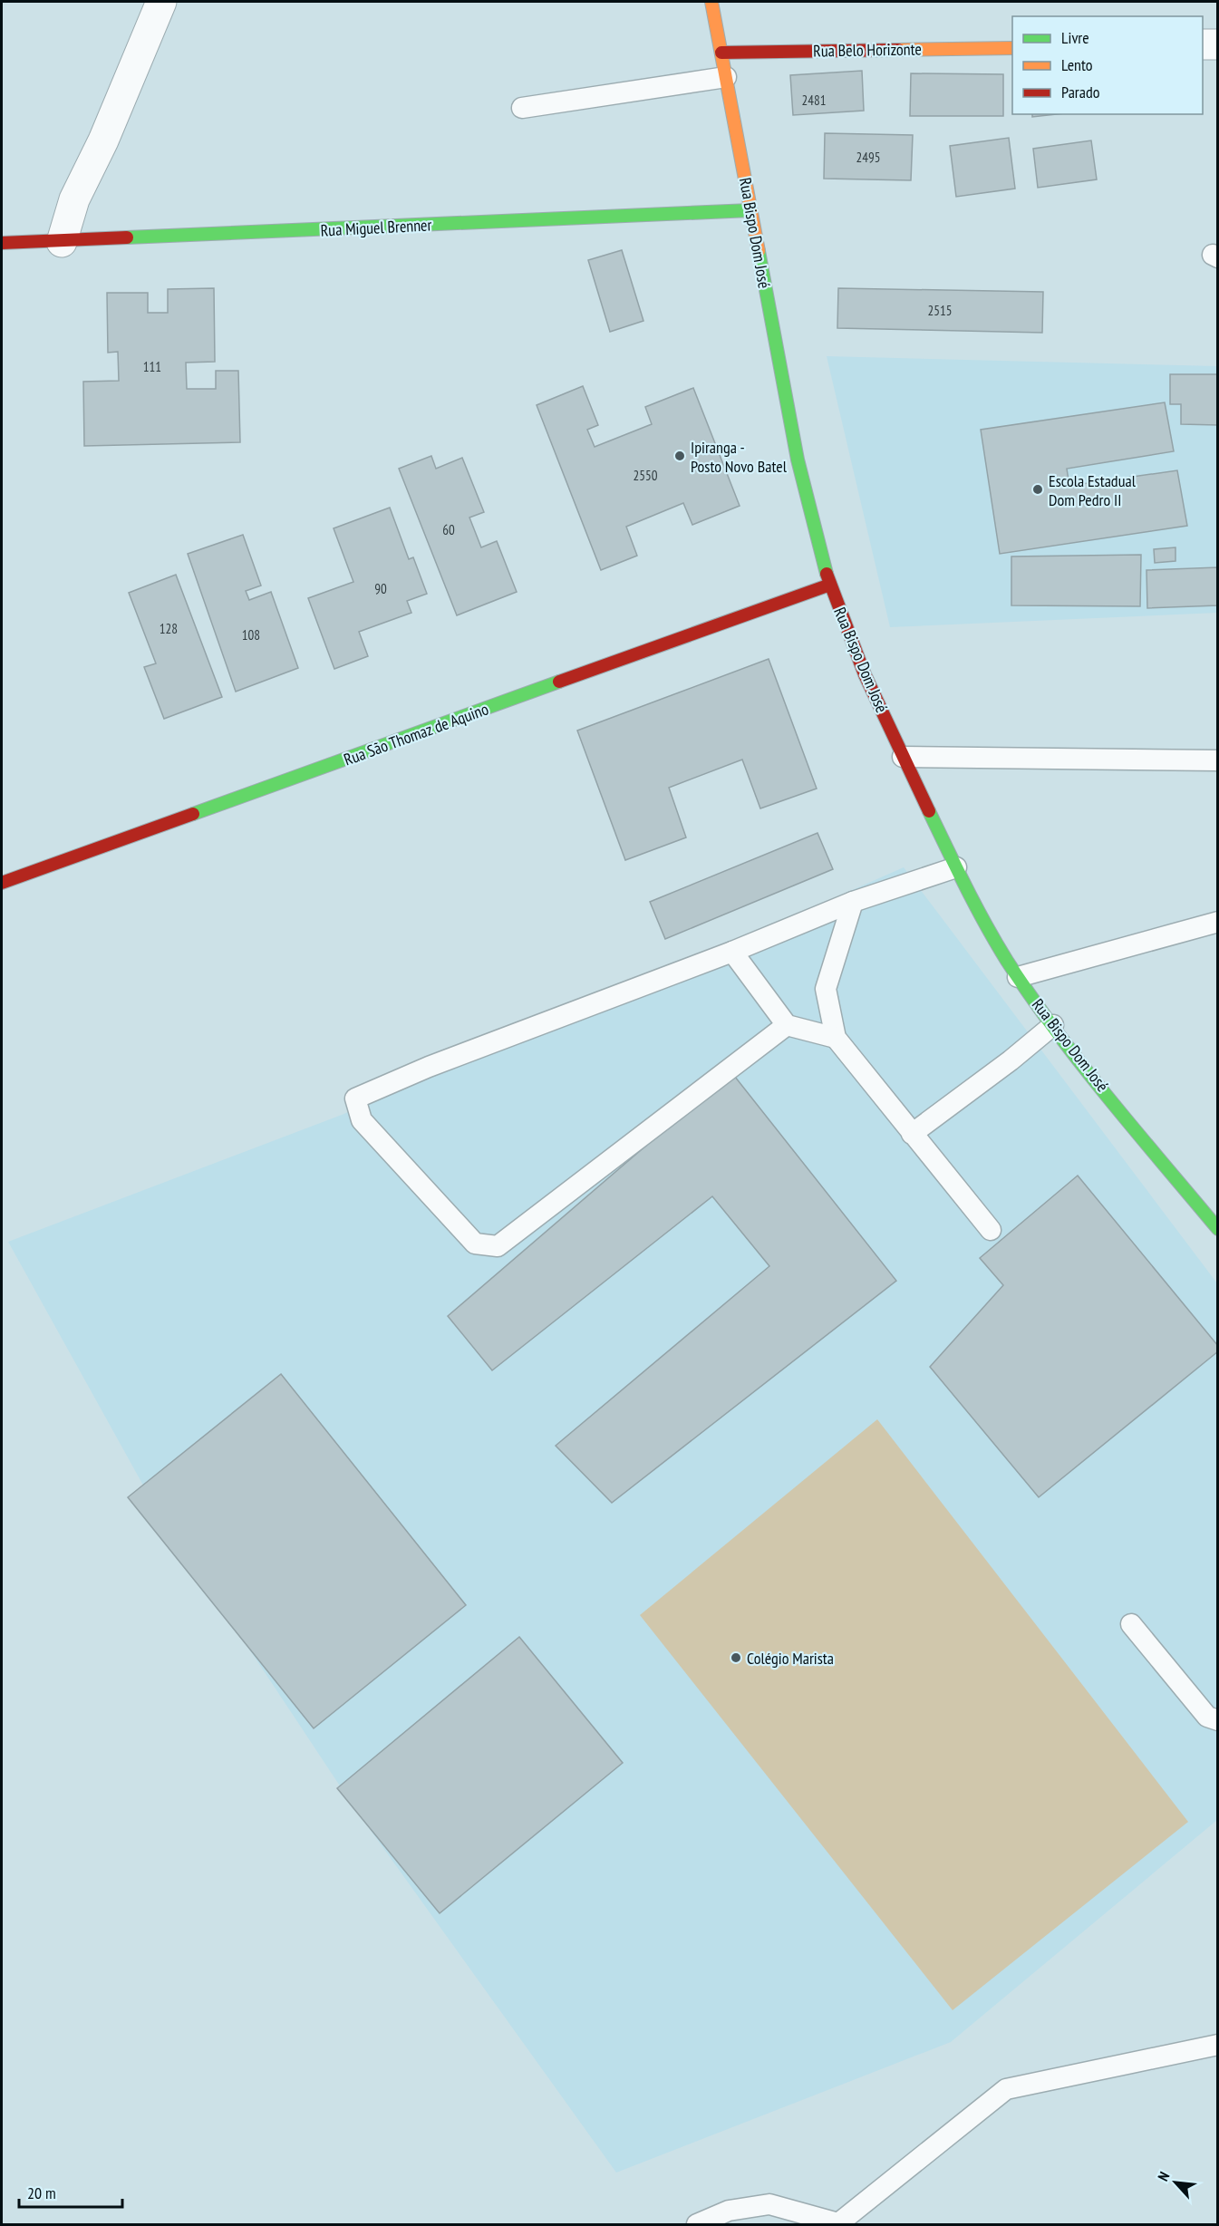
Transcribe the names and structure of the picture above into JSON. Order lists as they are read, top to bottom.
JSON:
{
  "streets": {
    "street": [
      "Rua Belo Horizonte",
      "Rua Miguel Brenner",
      "Rua Bispo Dom José",
      "Rua São Thomaz de Aquino"
    ]
  },
  "crossings": [
    ["Rua Belo Horizonte", "Rua Bispo Dom José"],
    ["Rua Miguel Brenner", "Rua Bispo Dom José"],
    ["Rua Bispo Dom José", "Rua São Thomaz de Aquino"]
  ],
  "places": ["Ipiranga - Posto Novo Batel", "Escola Estadual Dom Pedro II", "Colégio Marista"],
  "house_numbers": [
    "2481",
    "2495",
    "2515",
    "111",
    "2550",
    "60",
    "90",
    "128",
    "108"
  ],
  "legend": ["Livre", "Lento", "Parado"],
  "scale_bar": "20 m",
  "north": "top left"
}
